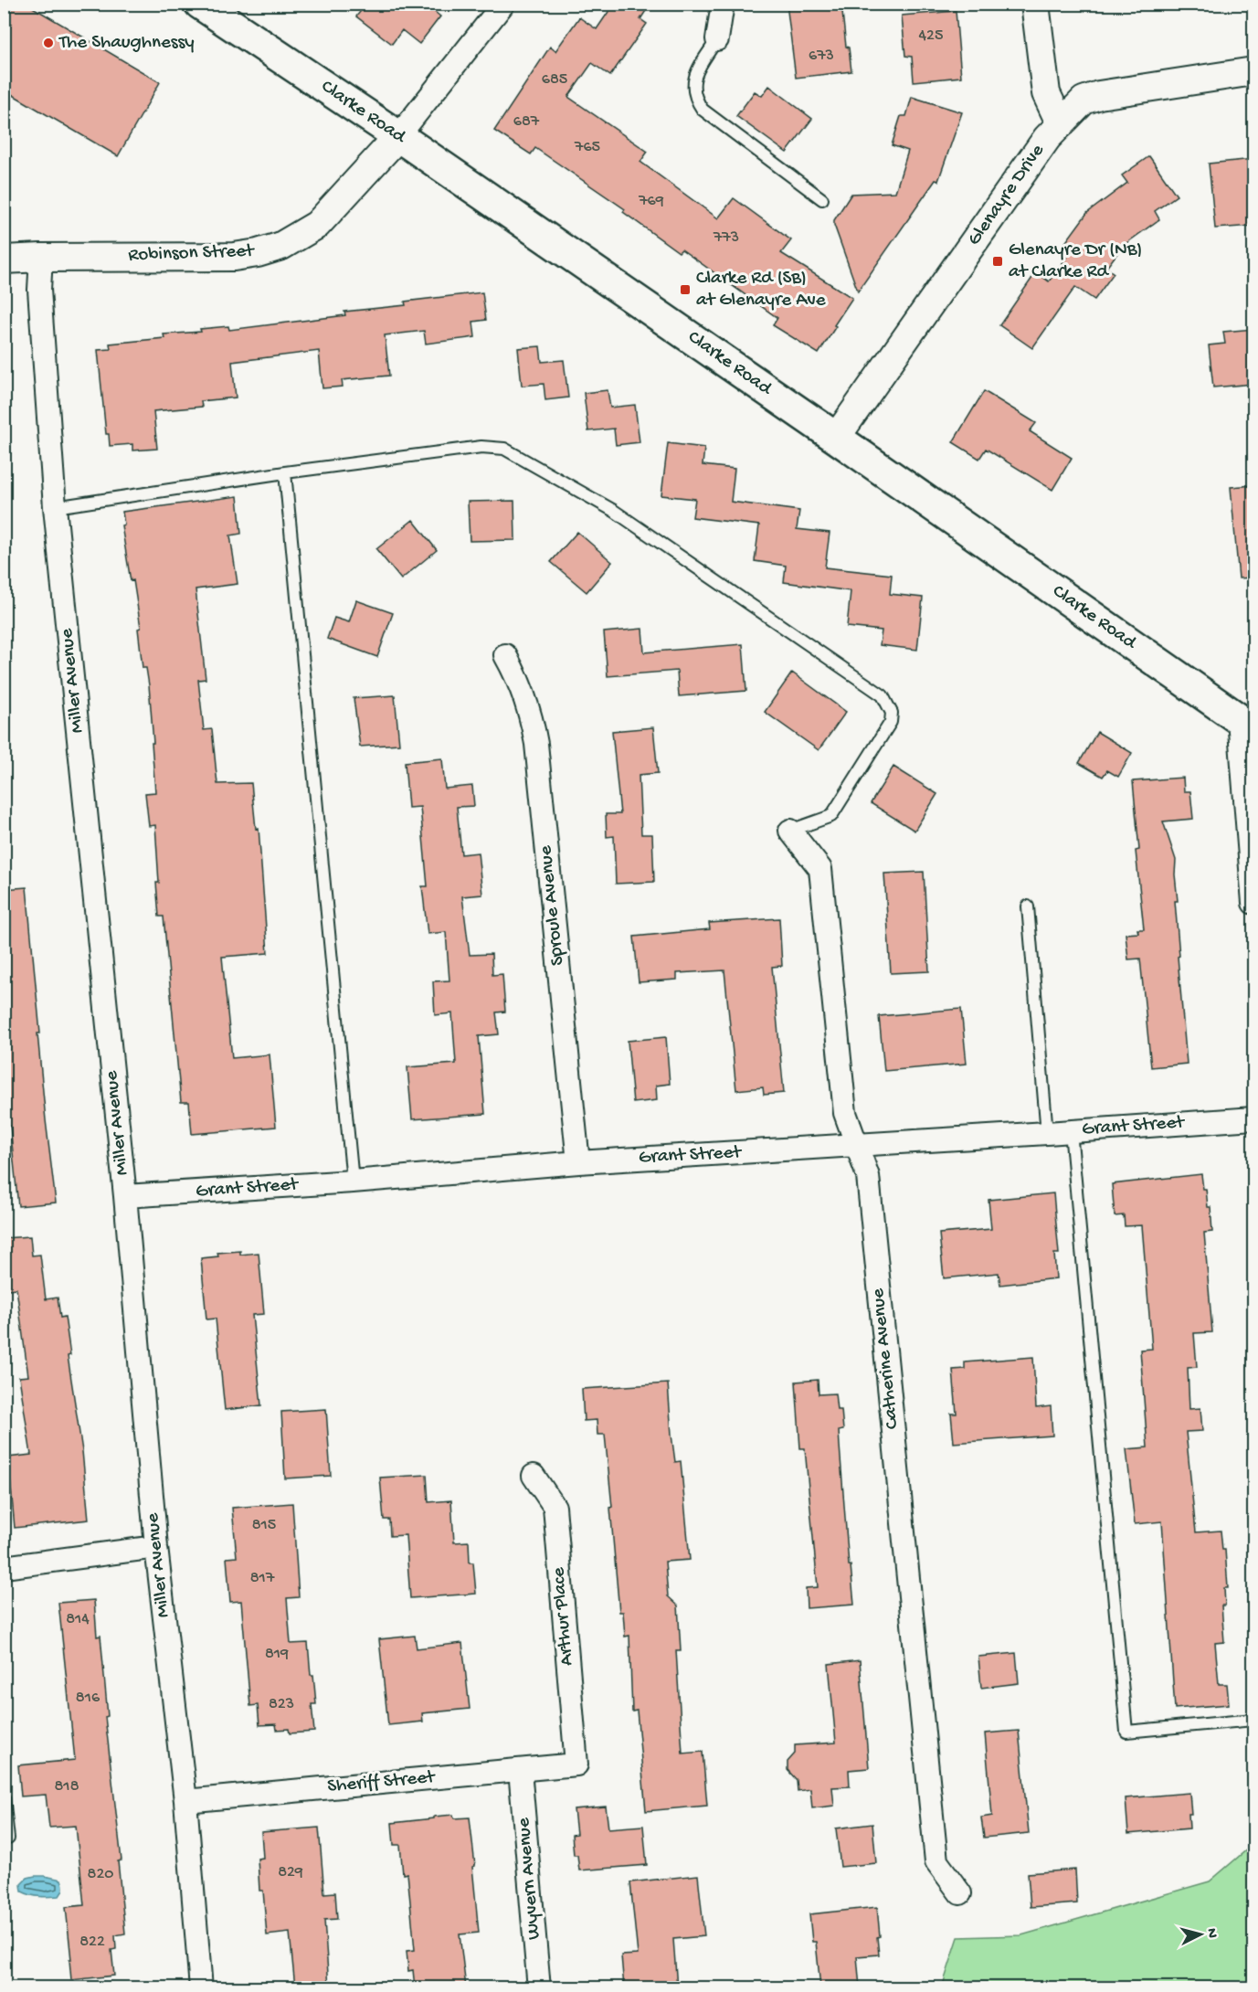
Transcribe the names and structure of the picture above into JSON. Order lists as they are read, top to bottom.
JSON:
{
  "streets": {
    "main road": ["Clarke Road"],
    "street": [
      "Glenayre Drive",
      "Robinson Street",
      "Miller Avenue",
      "Sproule Avenue",
      "Grant Street",
      "Catherine Avenue",
      "Arthur Place",
      "Sheriff Street",
      "Wyvern Avenue"
    ]
  },
  "crossings": [
    ["Clarke Road", "Glenayre Drive"],
    ["Clarke Road", "Robinson Street"],
    ["Robinson Street", "Miller Avenue"],
    ["Miller Avenue", "Grant Street"],
    ["Miller Avenue", "Sheriff Street"],
    ["Sproule Avenue", "Grant Street"],
    ["Grant Street", "Catherine Avenue"],
    ["Arthur Place", "Sheriff Street"],
    ["Sheriff Street", "Wyvern Avenue"]
  ],
  "places": {
    "other": ["The Shaughnessy"],
    "transit": ["Glenayre Dr (NB) at Clarke Rd", "Clarke Rd (SB) at Glenayre Ave"]
  },
  "house_numbers": [
    "425",
    "673",
    "685",
    "687",
    "765",
    "769",
    "773",
    "815",
    "817",
    "814",
    "819",
    "816",
    "823",
    "818",
    "829",
    "820",
    "822"
  ],
  "north": "right"
}
